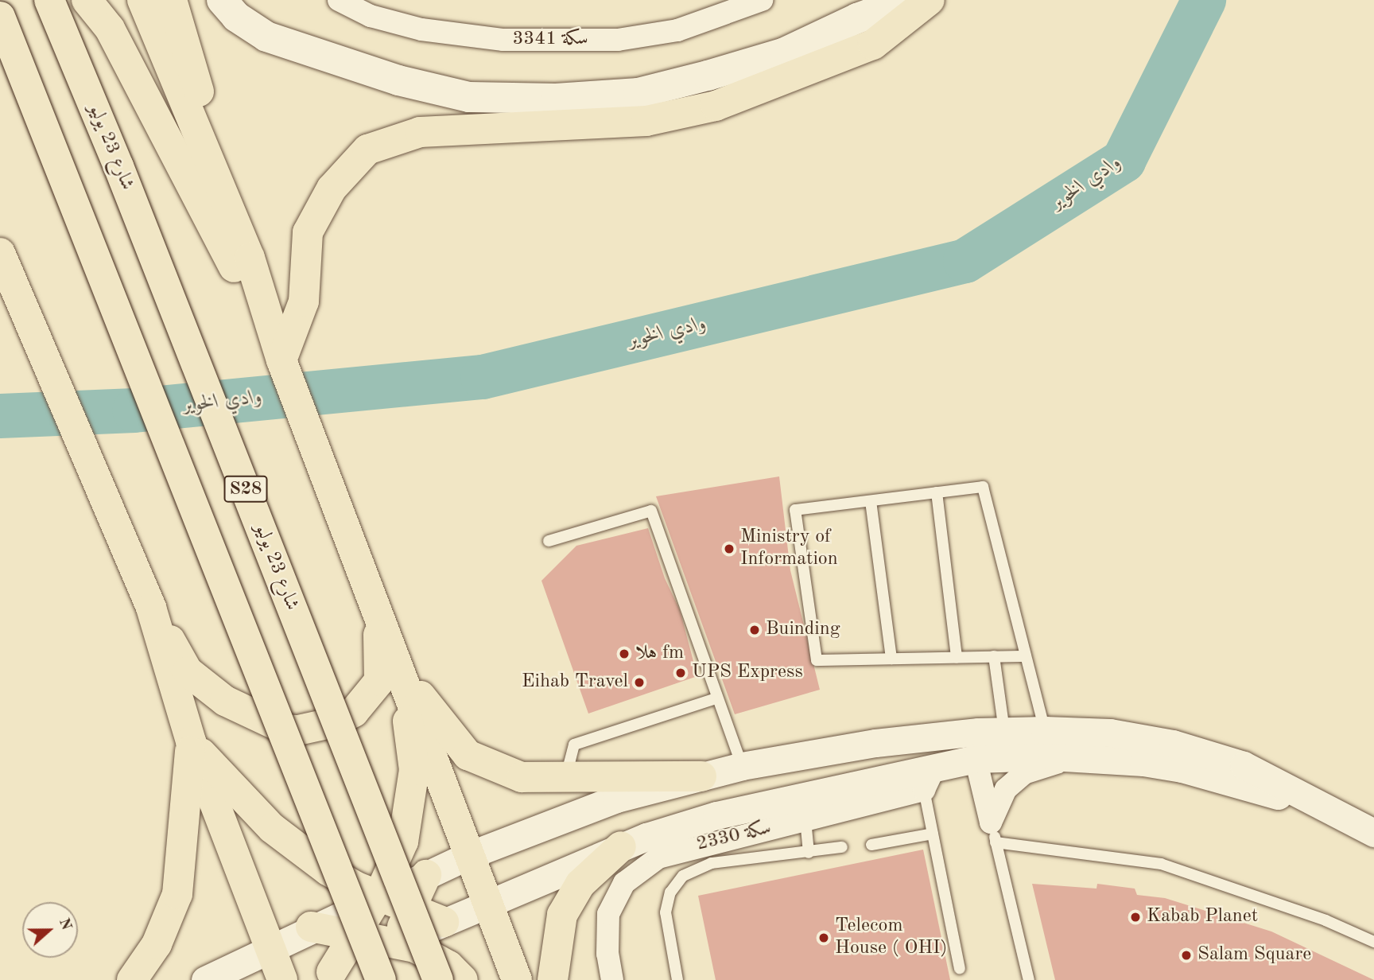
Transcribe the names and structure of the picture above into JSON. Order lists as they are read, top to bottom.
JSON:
{
  "streets": {
    "main road": ["شارع 23 يوليو", "S28"],
    "street": ["سكة 3341", "سكة 2330"]
  },
  "water": ["وادي الخوير"],
  "places": [
    "Ministry of Information",
    "Buinding",
    "هلا fm",
    "UPS Express",
    "Eihab Travel",
    "Kabab Planet",
    "Telecom House ( OHI)",
    "Salam Square"
  ],
  "north": "right"
}
